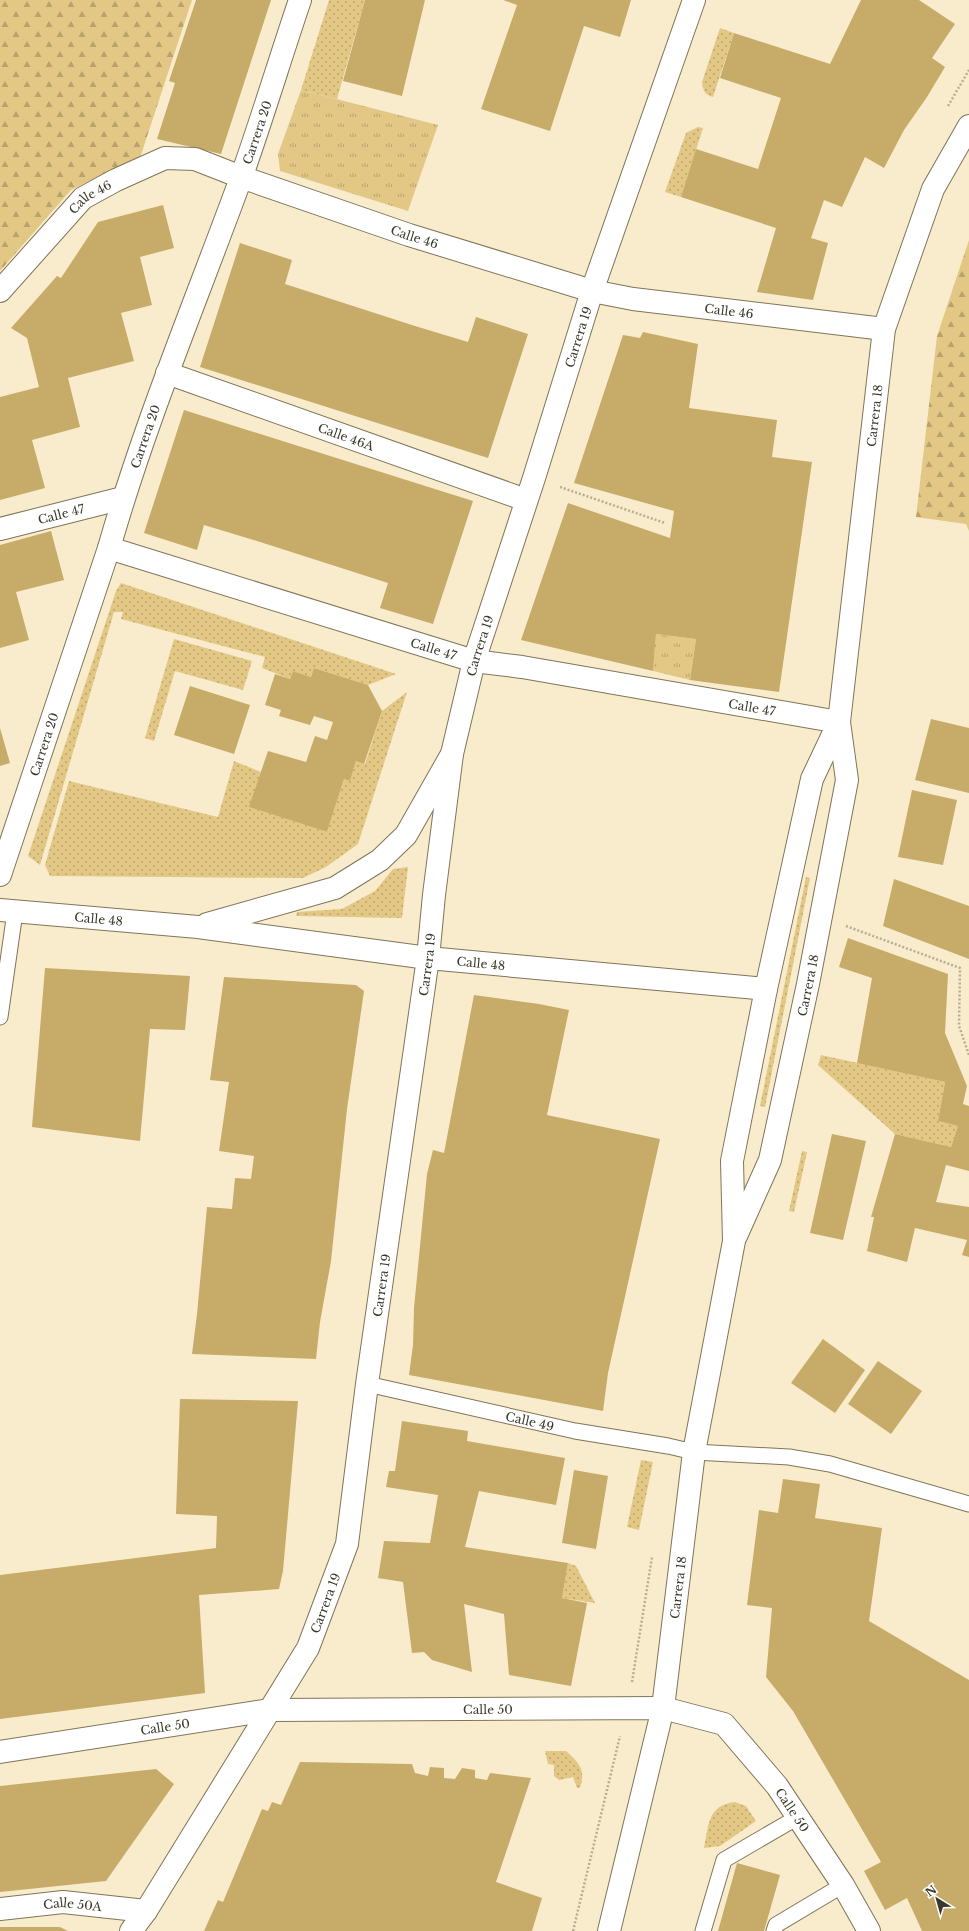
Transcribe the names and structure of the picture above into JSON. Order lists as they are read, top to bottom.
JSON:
{
  "streets": {
    "main road": [
      "Carrera 20",
      "Calle 46",
      "Carrera 19",
      "Carrera 18",
      "Calle 46A",
      "Calle 47",
      "Calle 48",
      "Calle 50",
      "Calle 50A"
    ],
    "lane": ["Calle 49"]
  },
  "crossings": [
    ["Carrera 20", "Calle 46"],
    ["Carrera 20", "Calle 46A"],
    ["Carrera 20", "Calle 47"],
    ["Calle 46", "Carrera 19"],
    ["Calle 46", "Carrera 18"],
    ["Carrera 19", "Calle 46A"],
    ["Carrera 19", "Calle 47"],
    ["Carrera 19", "Calle 48"],
    ["Carrera 19", "Calle 49"],
    ["Carrera 19", "Calle 50"],
    ["Carrera 19", "Calle 50A"],
    ["Carrera 18", "Calle 47"],
    ["Carrera 18", "Calle 48"],
    ["Carrera 18", "Calle 49"],
    ["Carrera 18", "Calle 50"]
  ],
  "north": "top left"
}
